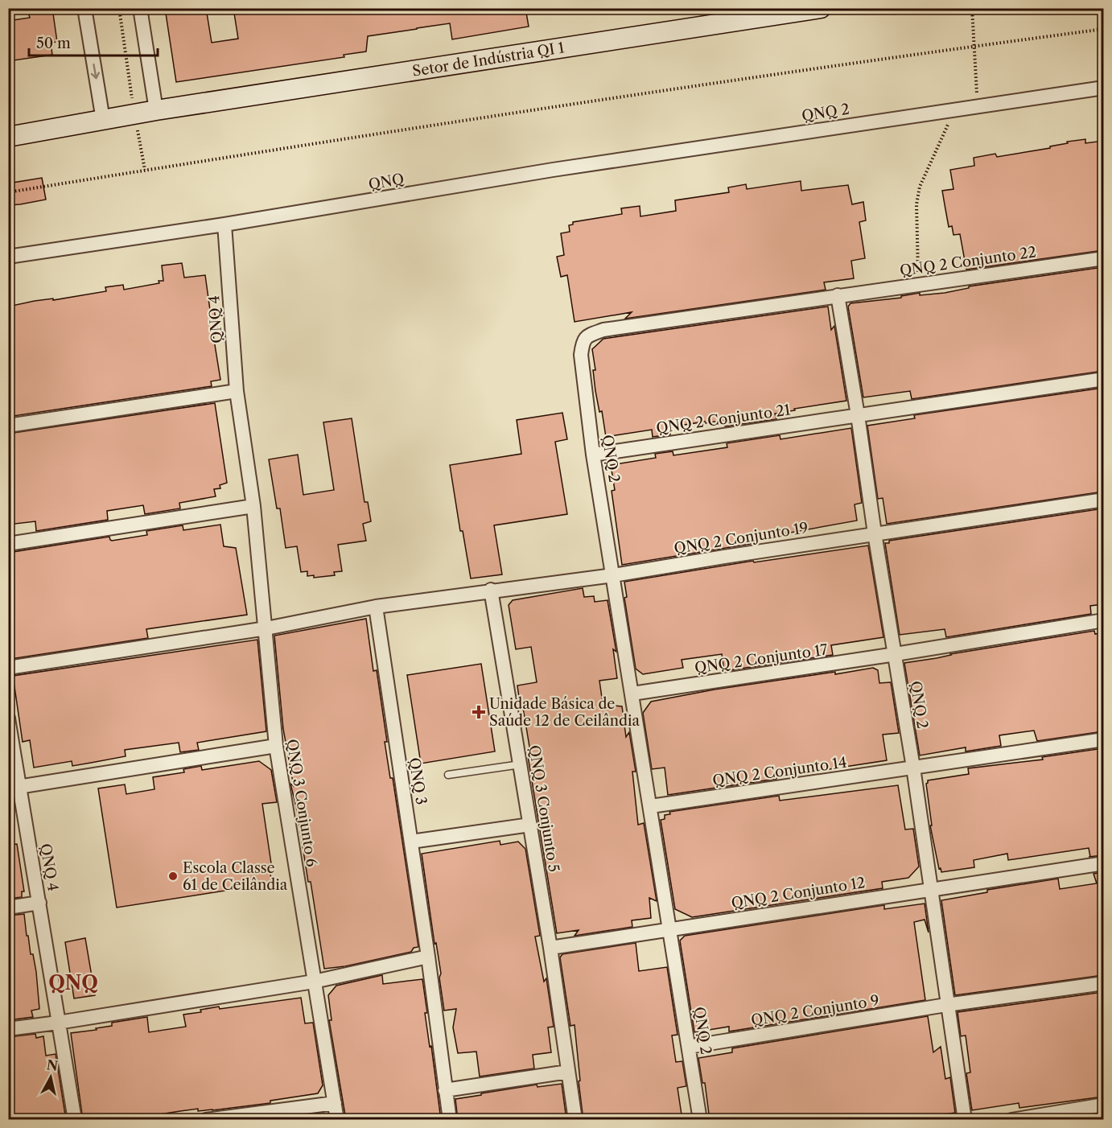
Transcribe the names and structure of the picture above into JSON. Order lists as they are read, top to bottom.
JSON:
{
  "streets": {
    "street": [
      "Setor de Indústria QI 1",
      "QNQ 2",
      "QNQ",
      "QNQ 2 Conjunto 22",
      "QNQ 4",
      "QNQ 2 Conjunto 21",
      "QNQ 2 Conjunto 19",
      "QNQ 2 Conjunto 17",
      "QNQ 2 Conjunto 14",
      "QNQ 3",
      "QNQ 3 Conjunto 6",
      "QNQ 3 Conjunto 5",
      "QNQ 2 Conjunto 12",
      "QNQ 2 Conjunto 9"
    ]
  },
  "crossings": [
    ["QNQ 2", "QNQ"],
    ["QNQ 2", "QNQ 2 Conjunto 22"],
    ["QNQ 2", "QNQ 2 Conjunto 21"],
    ["QNQ 2", "QNQ 2 Conjunto 19"],
    ["QNQ 2", "QNQ 2 Conjunto 17"],
    ["QNQ 2", "QNQ 2 Conjunto 14"],
    ["QNQ 2", "QNQ 2 Conjunto 12"],
    ["QNQ 2", "QNQ 2 Conjunto 9"],
    ["QNQ", "QNQ 4"],
    ["QNQ 4", "QNQ 3 Conjunto 6"]
  ],
  "districts": ["QNQ"],
  "places": {
    "health": ["Unidade Básica de Saúde 12 de Ceilândia"],
    "other": ["Escola Classe 61 de Ceilândia"]
  },
  "scale_bar": "50 m",
  "north": "top"
}
